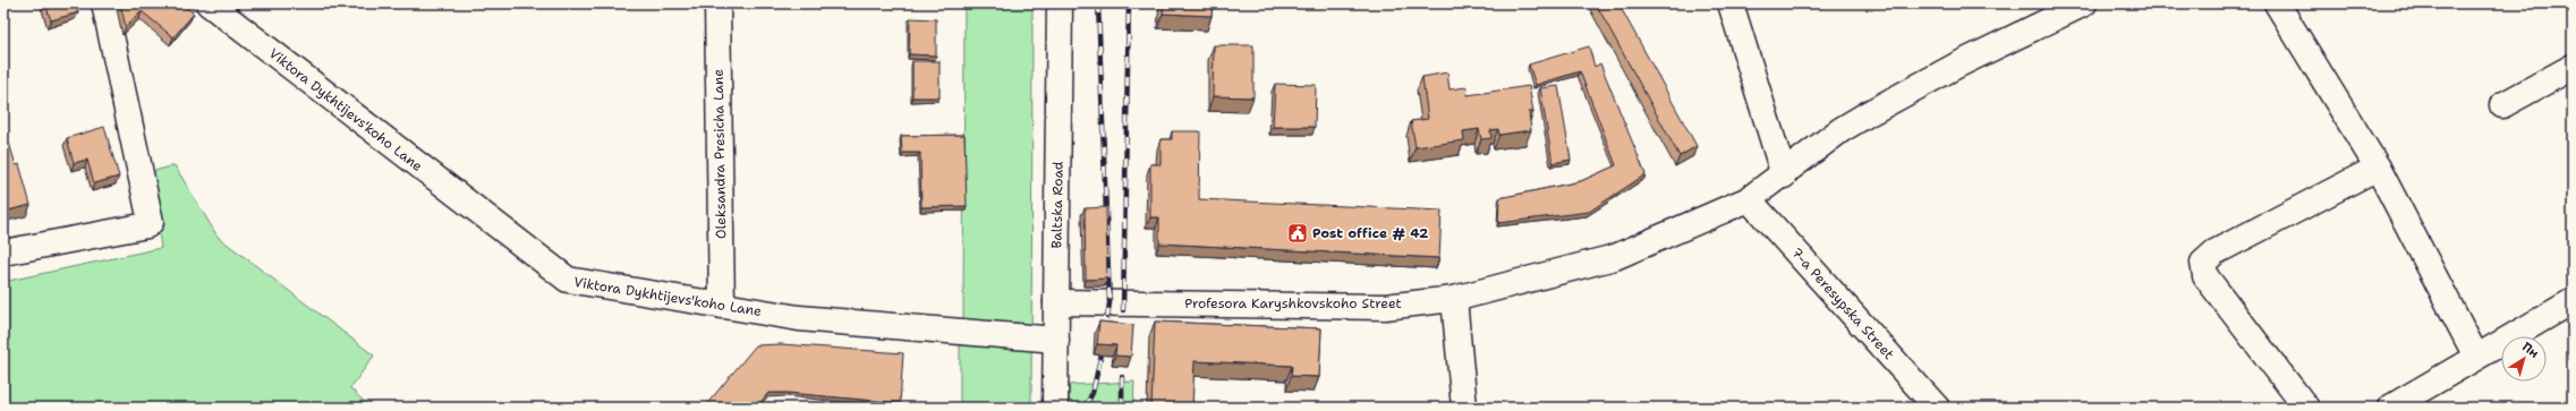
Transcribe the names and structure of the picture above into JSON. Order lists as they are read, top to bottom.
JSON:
{
  "streets": {
    "street": [
      "Viktora Dykhtijevs'koho Lane",
      "Oleksandra Presicha Lane",
      "Baltska Road",
      "Profesora Karyshkovskoho Street",
      "7-a Peresypska Street"
    ]
  },
  "crossings": [
    ["Viktora Dykhtijevs'koho Lane", "Oleksandra Presicha Lane"],
    ["Viktora Dykhtijevs'koho Lane", "Baltska Road"],
    ["Baltska Road", "Profesora Karyshkovskoho Street"],
    ["Profesora Karyshkovskoho Street", "7-a Peresypska Street"]
  ],
  "places": {
    "public building": ["Post office # 42"]
  },
  "north": "top right"
}
